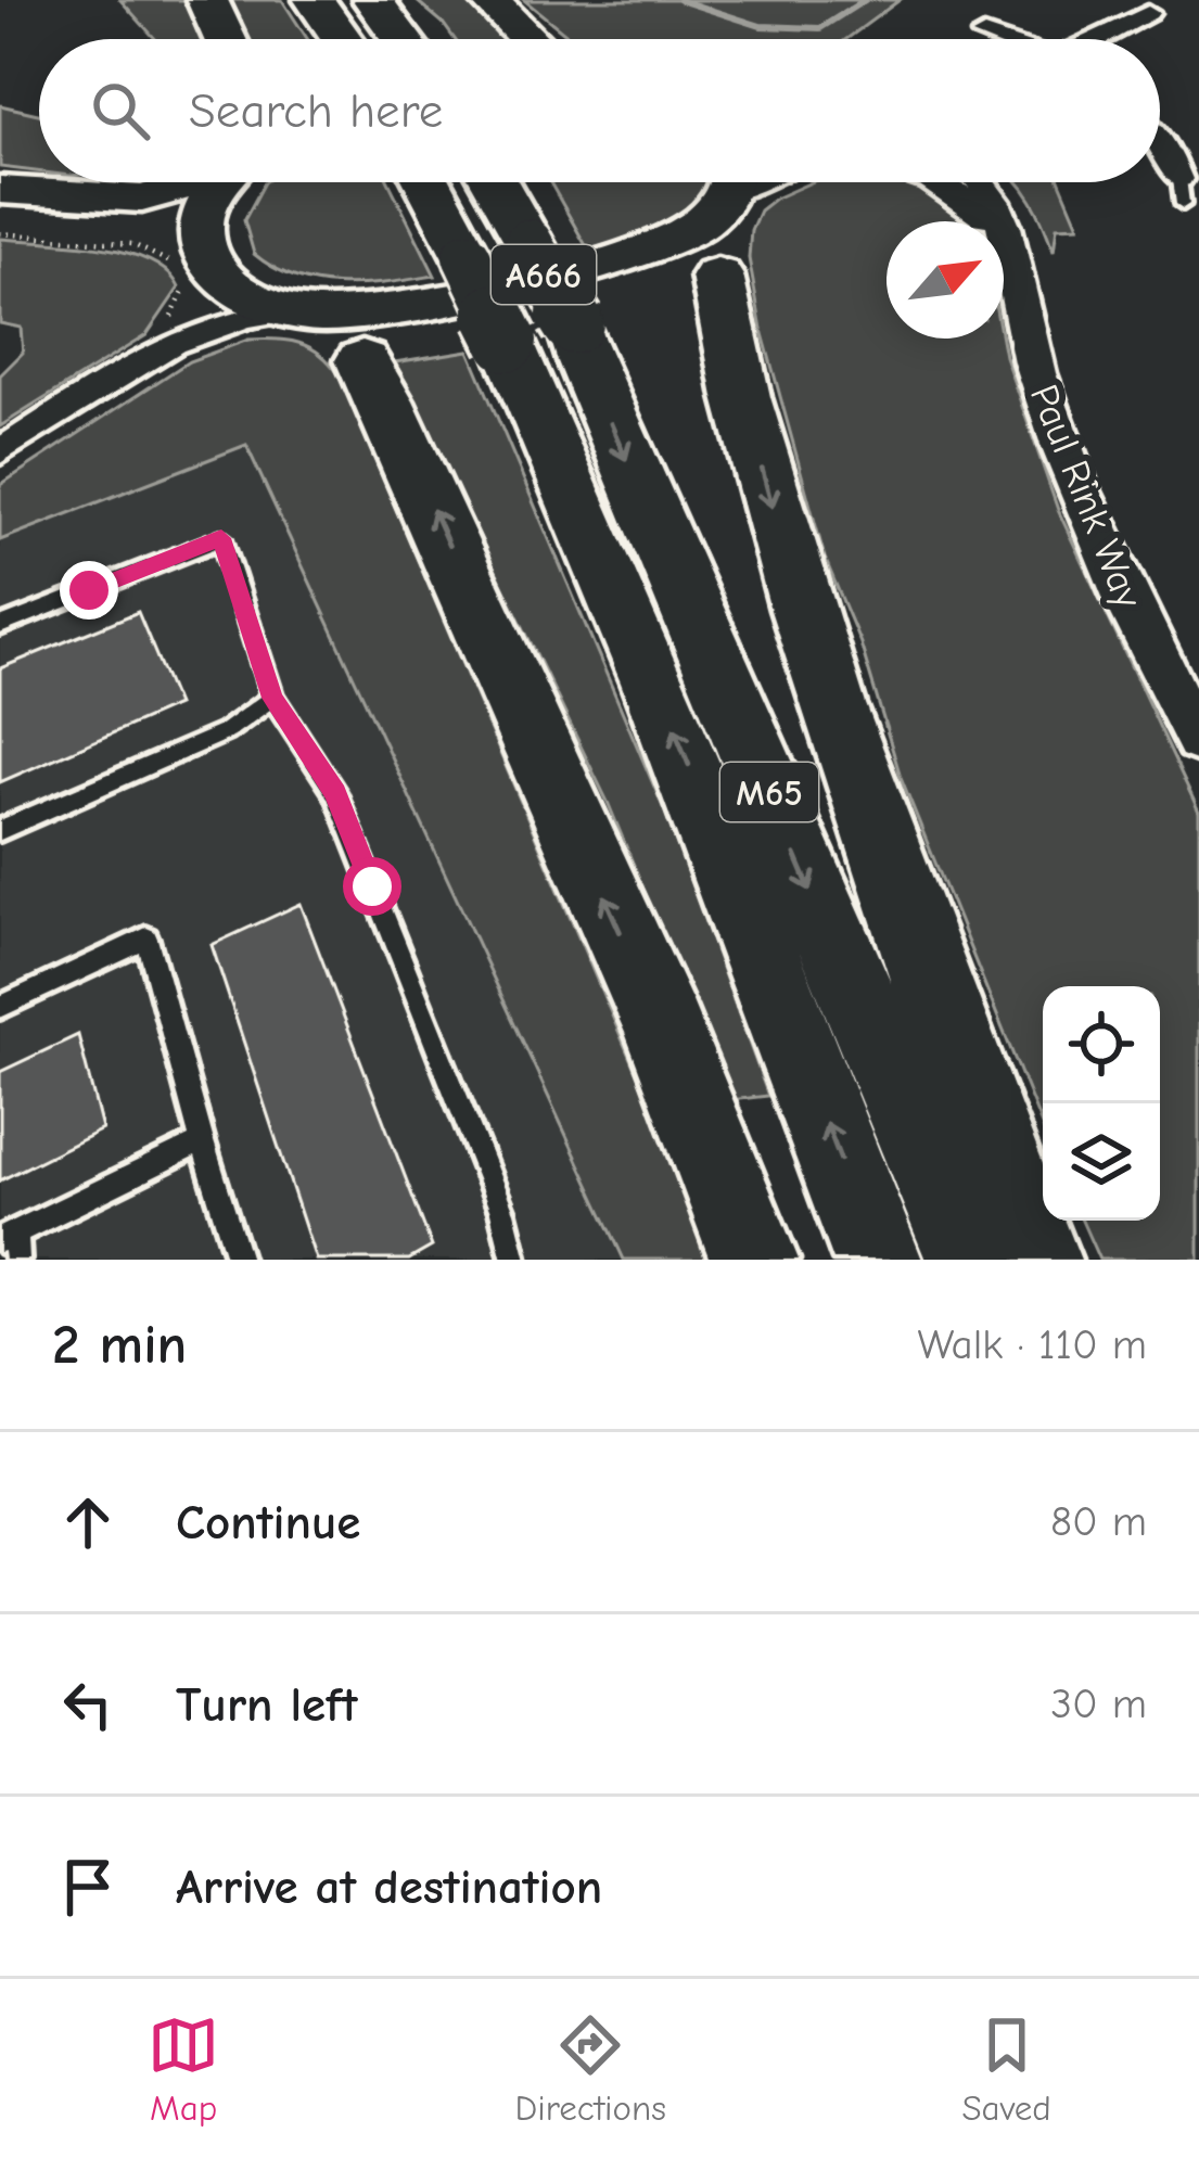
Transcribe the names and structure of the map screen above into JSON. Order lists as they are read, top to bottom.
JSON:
{
  "streets": {
    "highway": ["A666", "M65"],
    "street": ["Paul Rink Way"]
  },
  "north": "top right",
  "page": {
    "search": "Search here",
    "heading": ["2 min", "Walk · 110 m"],
    "list": [
      ["Continue", "80 m"],
      ["Turn left", "30 m"],
      "Arrive at destination"
    ],
    "nav": ["Map", "Directions", "Saved"]
  }
}
